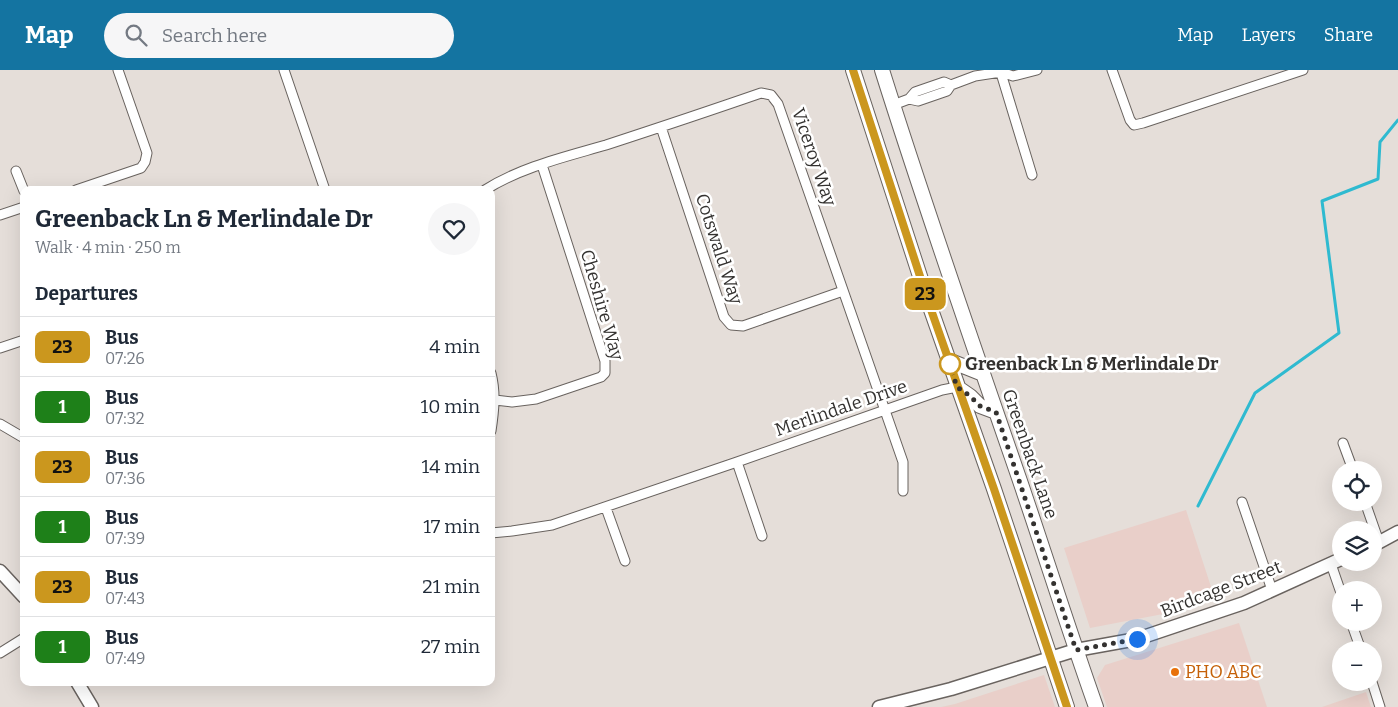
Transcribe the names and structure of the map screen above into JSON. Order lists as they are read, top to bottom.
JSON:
{
  "streets": {
    "main road": ["Greenback Lane"],
    "street": [
      "Viceroy Way",
      "Cotswald Way",
      "Cheshire Way",
      "Merlindale Drive",
      "Birdcage Street"
    ]
  },
  "crossings": [
    ["Viceroy Way", "Cotswald Way"],
    ["Viceroy Way", "Cheshire Way"],
    ["Viceroy Way", "Merlindale Drive"],
    ["Greenback Lane", "Birdcage Street"]
  ],
  "places": ["Greenback Ln & Merlindale Dr", "PHO ABC"],
  "lines": ["bus line 23"],
  "page": {
    "header": "Map",
    "search": "Search here",
    "nav": ["Map", "Layers", "Share"],
    "on_map": "23",
    "heading": [
      ["Greenback Ln & Merlindale Dr", "Walk · 4 min · 250 m"],
      "Departures"
    ],
    "list": [
      {
        "mark": "23",
        "name": "Bus",
        "note": "07:26",
        "value": "4 min"
      },
      {
        "mark": "1",
        "name": "Bus",
        "note": "07:32",
        "value": "10 min"
      },
      {
        "mark": "23",
        "name": "Bus",
        "note": "07:36",
        "value": "14 min"
      },
      {
        "mark": "1",
        "name": "Bus",
        "note": "07:39",
        "value": "17 min"
      },
      {
        "mark": "23",
        "name": "Bus",
        "note": "07:43",
        "value": "21 min"
      },
      {
        "mark": "1",
        "name": "Bus",
        "note": "07:49",
        "value": "27 min"
      }
    ],
    "map_buttons": ["+", "−"]
  }
}
